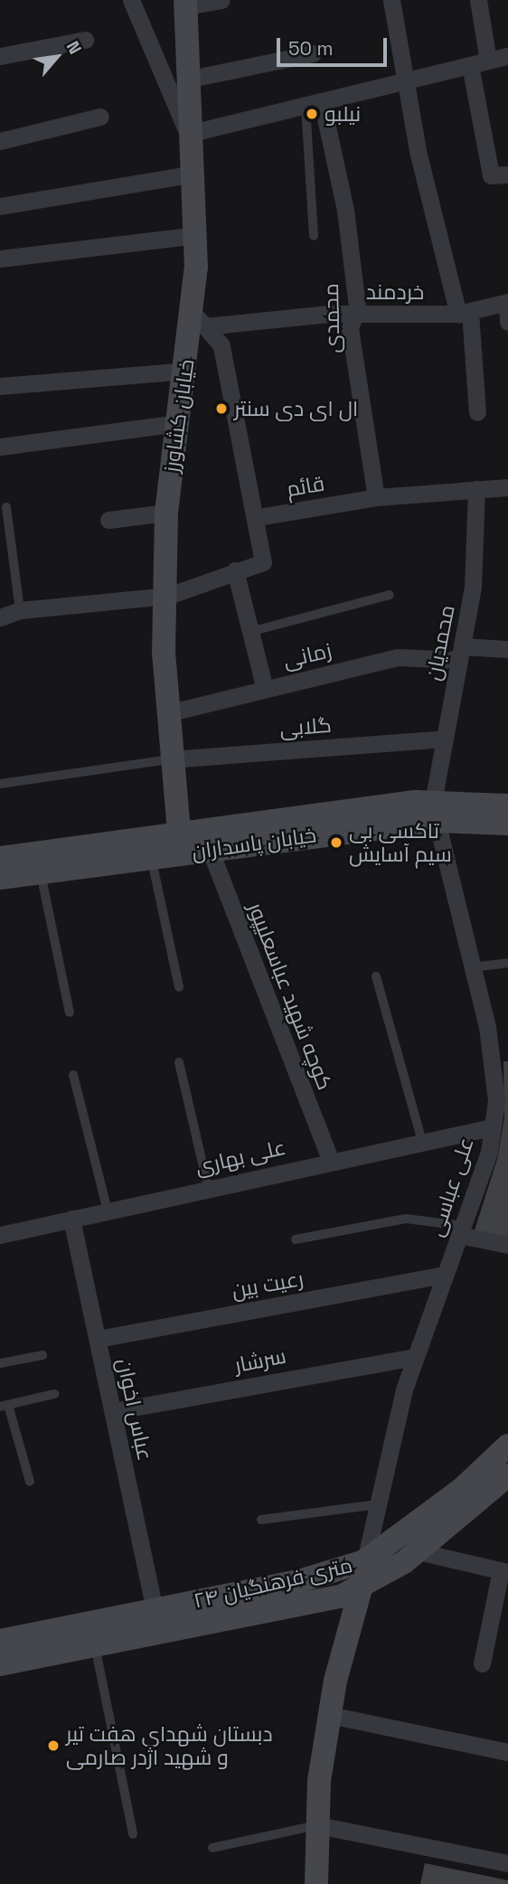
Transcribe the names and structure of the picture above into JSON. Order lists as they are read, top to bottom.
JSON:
{
  "streets": {
    "main road": ["خیابان کشاورز", "خیابان پاسداران", "۲۴ متری فرهنگیان"],
    "street": [
      "خردمند",
      "محمدی",
      "قائم",
      "محمدیان",
      "زمانی",
      "گلابی",
      "کوچه شهید عباسعلیپور",
      "علی بهاری",
      "علی عباسی",
      "رعیت بین",
      "سرشار",
      "عباس اخوان"
    ]
  },
  "crossings": [
    ["خردمند", "محمدی"],
    ["خردمند", "خیابان کشاورز"],
    ["محمدی", "قائم"],
    ["خیابان کشاورز", "زمانی"],
    ["خیابان کشاورز", "گلابی"],
    ["خیابان کشاورز", "خیابان پاسداران"],
    ["قائم", "محمدیان"],
    ["محمدیان", "زمانی"],
    ["محمدیان", "گلابی"],
    ["محمدیان", "خیابان پاسداران"],
    ["محمدیان", "علی عباسی"],
    ["خیابان پاسداران", "کوچه شهید عباسعلیپور"],
    ["خیابان پاسداران", "علی عباسی"],
    ["کوچه شهید عباسعلیپور", "علی بهاری"],
    ["علی بهاری", "علی عباسی"],
    ["علی بهاری", "عباس اخوان"],
    ["علی عباسی", "رعیت بین"],
    ["علی عباسی", "سرشار"],
    ["علی عباسی", "۲۴ متری فرهنگیان"],
    ["رعیت بین", "عباس اخوان"],
    ["سرشار", "عباس اخوان"],
    ["عباس اخوان", "۲۴ متری فرهنگیان"]
  ],
  "places": [
    "نیلبو",
    "ال ای دی سنتر",
    "تاکسی بی سیم آسایش",
    "دبستان شهدای هفت تیر و شهید اژدر صارمی"
  ],
  "scale_bar": "50 m",
  "north": "top right"
}
